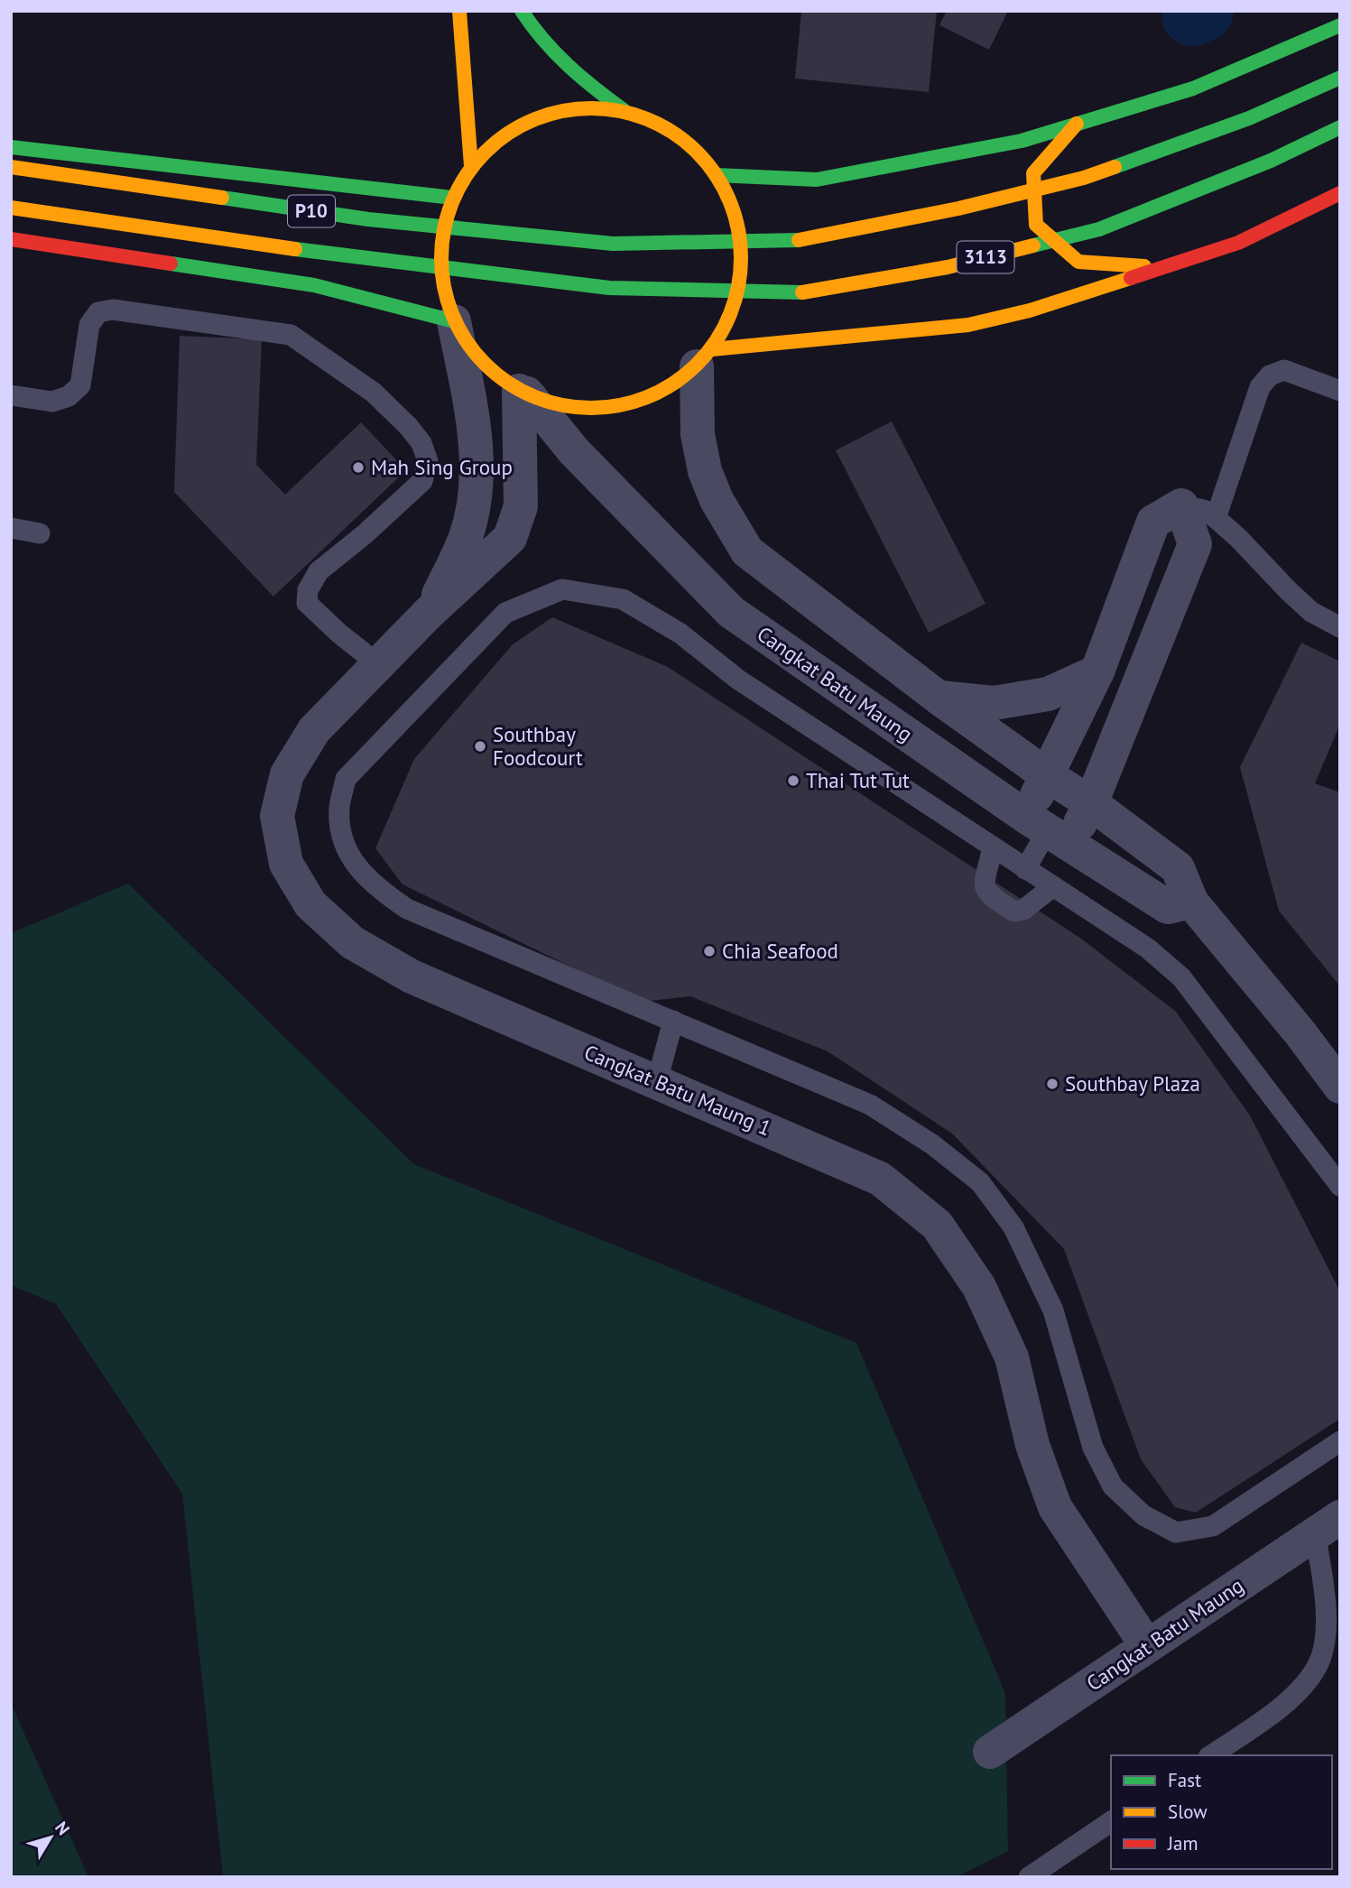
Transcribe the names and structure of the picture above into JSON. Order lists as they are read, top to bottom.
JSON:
{
  "streets": {
    "main road": ["P10", "3113"],
    "street": ["Cangkat Batu Maung", "Cangkat Batu Maung 1"]
  },
  "crossings": [
    ["P10", "3113"],
    ["Cangkat Batu Maung", "Cangkat Batu Maung 1"]
  ],
  "places": [
    "Mah Sing Group",
    "Southbay Foodcourt",
    "Thai Tut Tut",
    "Chia Seafood",
    "Southbay Plaza"
  ],
  "legend": ["Fast", "Slow", "Jam"],
  "north": "top right"
}
